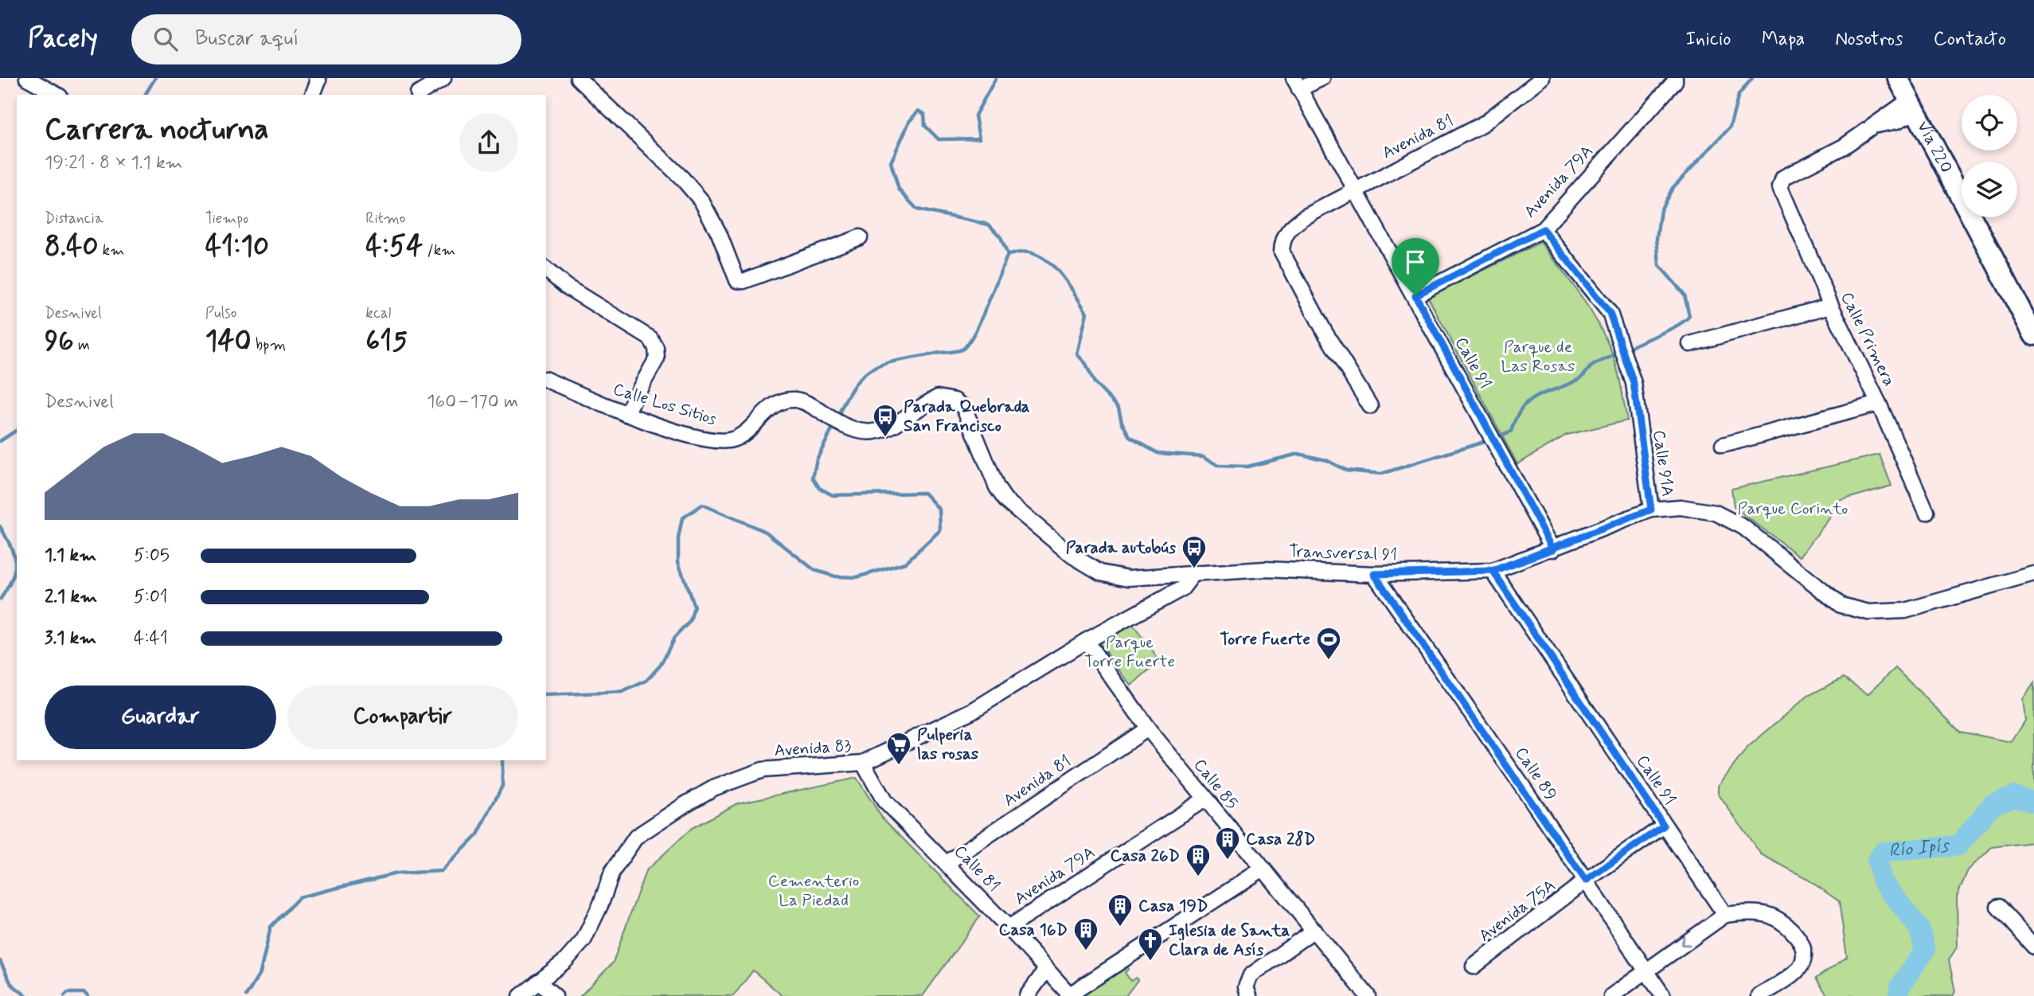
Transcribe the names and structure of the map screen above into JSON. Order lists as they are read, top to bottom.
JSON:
{
  "streets": {
    "main road": ["Vía 220"],
    "street": [
      "Avenida 81",
      "Avenida 79A",
      "Calle Primera",
      "Calle 91",
      "Calle Los Sitios",
      "Calle 91A",
      "Transversal 91",
      "Avenida 83",
      "Calle 89",
      "Calle 85",
      "Calle 81",
      "Avenida 75A"
    ]
  },
  "crossings": [
    ["Avenida 81", "Calle 91"],
    ["Avenida 81", "Calle 85"],
    ["Avenida 81", "Calle 81"],
    ["Avenida 79A", "Calle 91"],
    ["Avenida 79A", "Calle 91A"],
    ["Avenida 79A", "Calle 85"],
    ["Avenida 79A", "Calle 81"],
    ["Calle 91", "Transversal 91"],
    ["Calle 91", "Avenida 75A"],
    ["Calle Los Sitios", "Transversal 91"],
    ["Calle Los Sitios", "Avenida 83"],
    ["Calle 91A", "Transversal 91"],
    ["Transversal 91", "Avenida 83"],
    ["Transversal 91", "Calle 89"],
    ["Avenida 83", "Calle 85"],
    ["Avenida 83", "Calle 81"],
    ["Calle 89", "Avenida 75A"]
  ],
  "water": ["Río Ipís"],
  "parks": [
    "Parque de Las Rosas",
    "Parque Corinto",
    "Parque Torre Fuerte",
    "Cementerio La Piedad"
  ],
  "places": {
    "bus stop": ["Parada Quebrada San Francisco", "Parada autobús"],
    "sports": ["Torre Fuerte"],
    "supermarket": ["Pulperia las rosas"],
    "building": [
      "Casa 28D",
      "Casa 26D",
      "Casa 19D",
      "Casa 16D"
    ],
    "church": ["Iglesia de Santa Clara de Asís"]
  },
  "page": {
    "header": "Pacely",
    "search": "Buscar aquí",
    "nav": [
      "Inicio",
      "Mapa",
      "Nosotros",
      "Contacto"
    ],
    "heading": ["Carrera nocturna", "19:21 · 8 × 1.1 km"],
    "stats": [
      ["Distancia", "8.40 km"],
      ["Tiempo", "41:10"],
      ["Ritmo", "4:54 /km"],
      ["Desnivel", "96 m"],
      ["Pulso", "140 bpm"],
      ["kcal", "615"]
    ],
    "chart": ["Desnivel", "160–170 m"],
    "list": [
      {
        "name": "1.1 km",
        "note": "5:05"
      },
      {
        "name": "2.1 km",
        "note": "5:01"
      },
      {
        "name": "3.1 km",
        "note": "4:41"
      }
    ],
    "buttons": ["Guardar", "Compartir"]
  }
}
